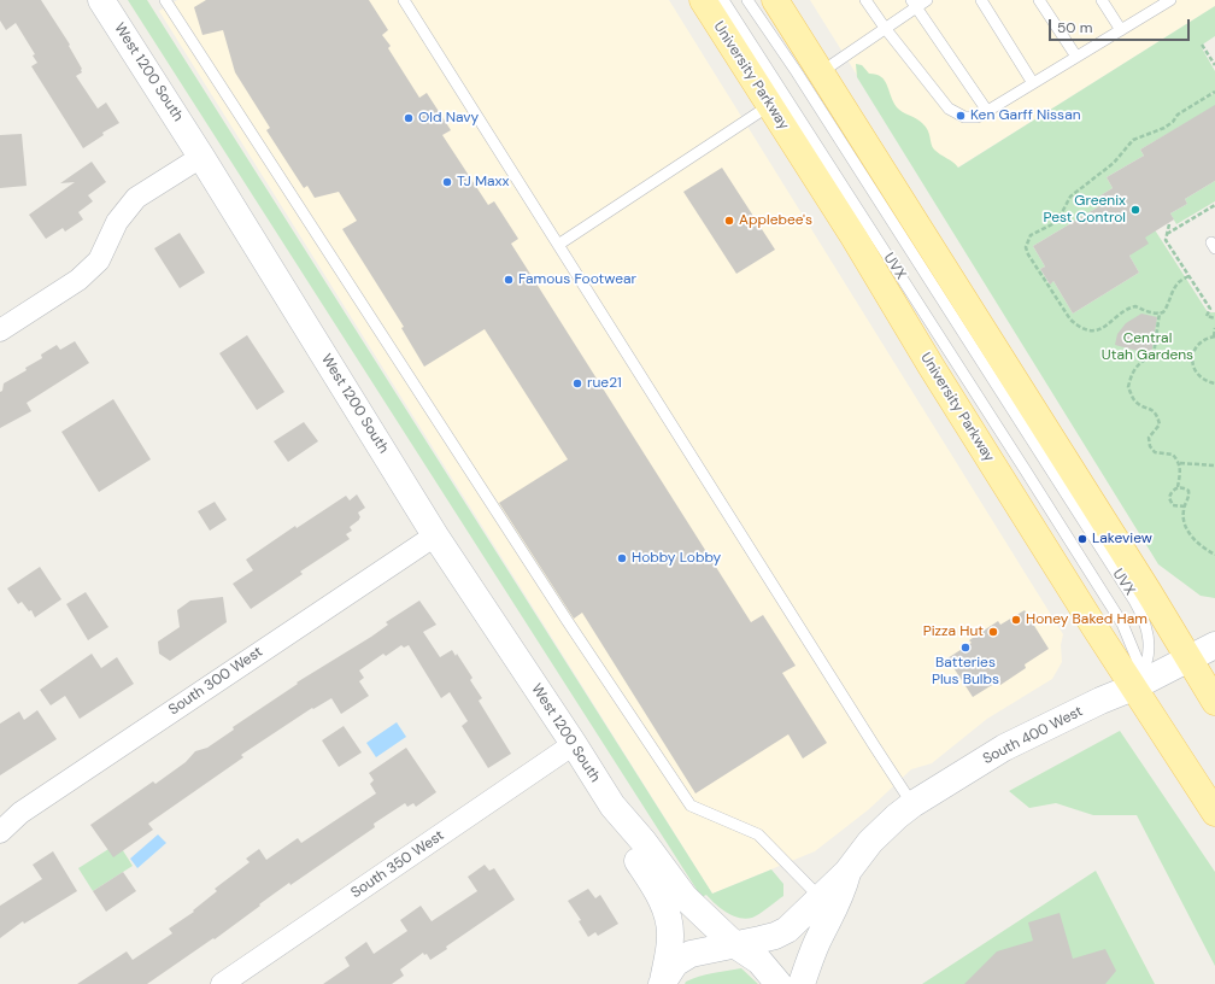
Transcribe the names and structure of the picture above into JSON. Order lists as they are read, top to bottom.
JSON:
{
  "streets": {
    "main road": ["University Parkway"],
    "street": [
      "West 1200 South",
      "South 300 West",
      "South 400 West",
      "South 350 West"
    ],
    "lane": ["UVX"]
  },
  "crossings": [
    ["West 1200 South", "South 300 West"],
    ["West 1200 South", "South 400 West"],
    ["West 1200 South", "South 350 West"],
    ["University Parkway", "UVX"],
    ["University Parkway", "South 400 West"],
    ["UVX", "South 400 West"]
  ],
  "parks": ["Central Utah Gardens"],
  "places": [
    "Ken Garff Nissan",
    "Old Navy",
    "TJ Maxx",
    "Greenix Pest Control",
    "Applebee's",
    "Famous Footwear",
    "rue21",
    "Lakeview",
    "Hobby Lobby",
    "Honey Baked Ham",
    "Pizza Hut",
    "Batteries Plus Bulbs"
  ],
  "scale_bar": "50 m"
}
